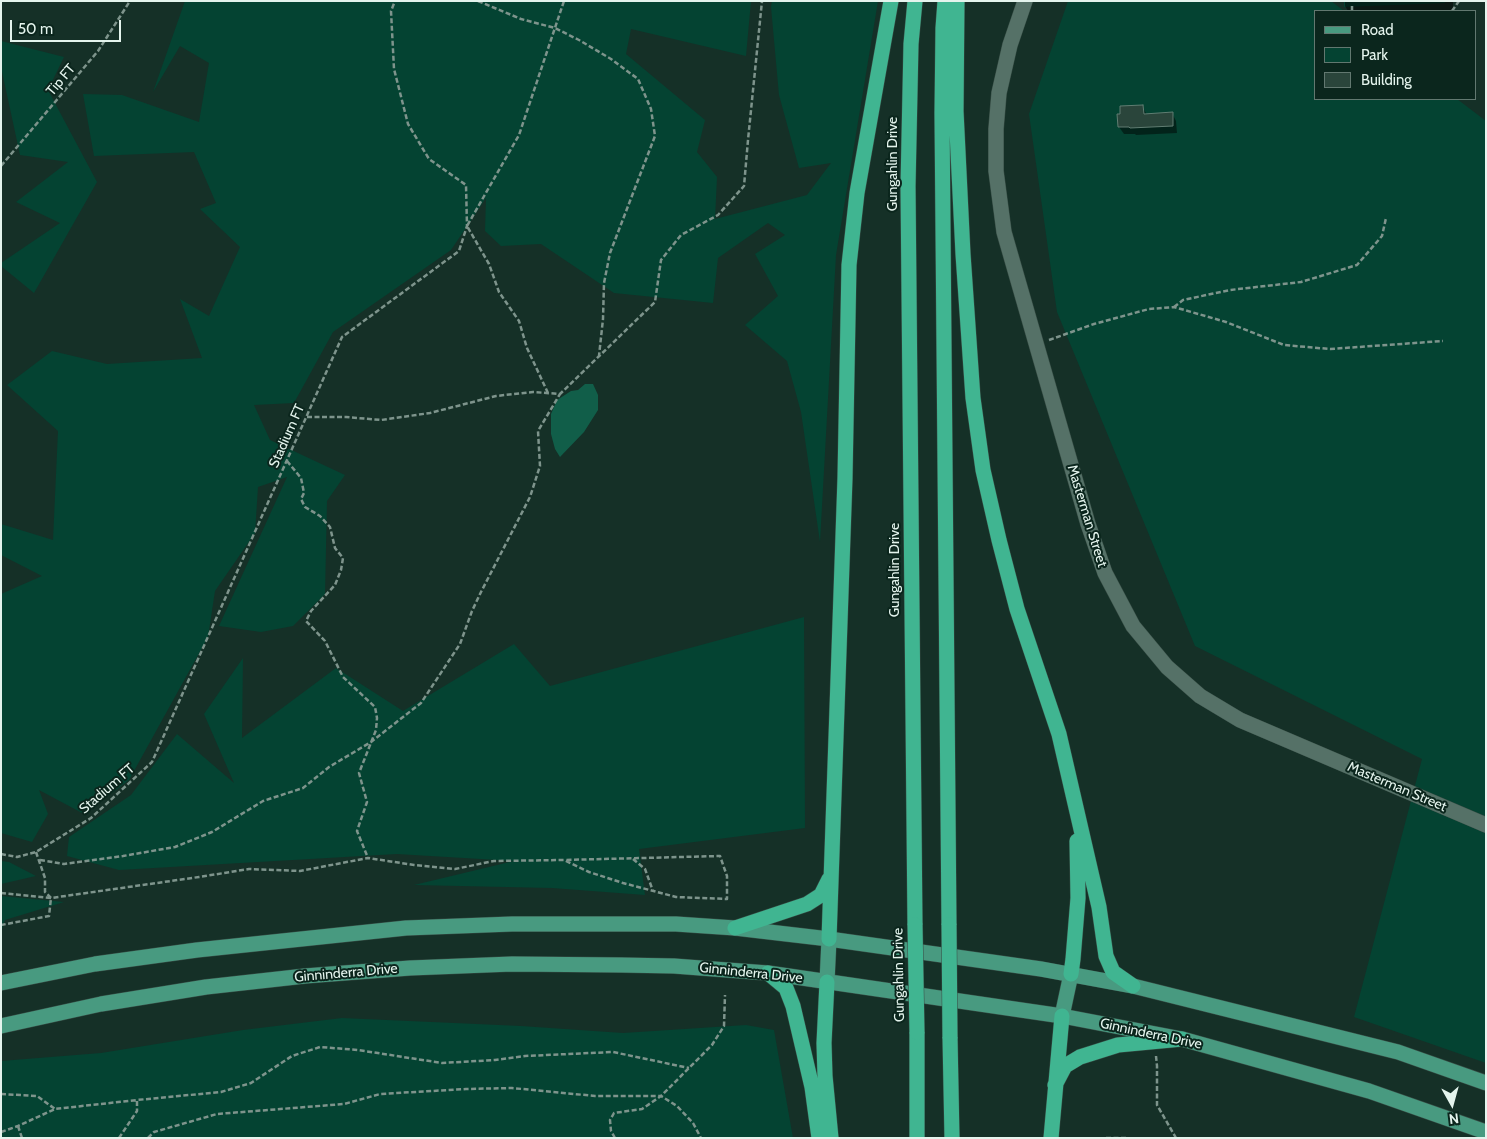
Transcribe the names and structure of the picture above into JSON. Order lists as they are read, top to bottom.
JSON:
{
  "streets": {
    "highway": ["Gungahlin Drive"],
    "main road": ["Ginninderra Drive"],
    "street": ["Masterman Street"],
    "path": ["Tip FT", "Stadium FT"]
  },
  "legend": ["Road", "Park", "Building"],
  "scale_bar": "50 m",
  "north": "bottom"
}
